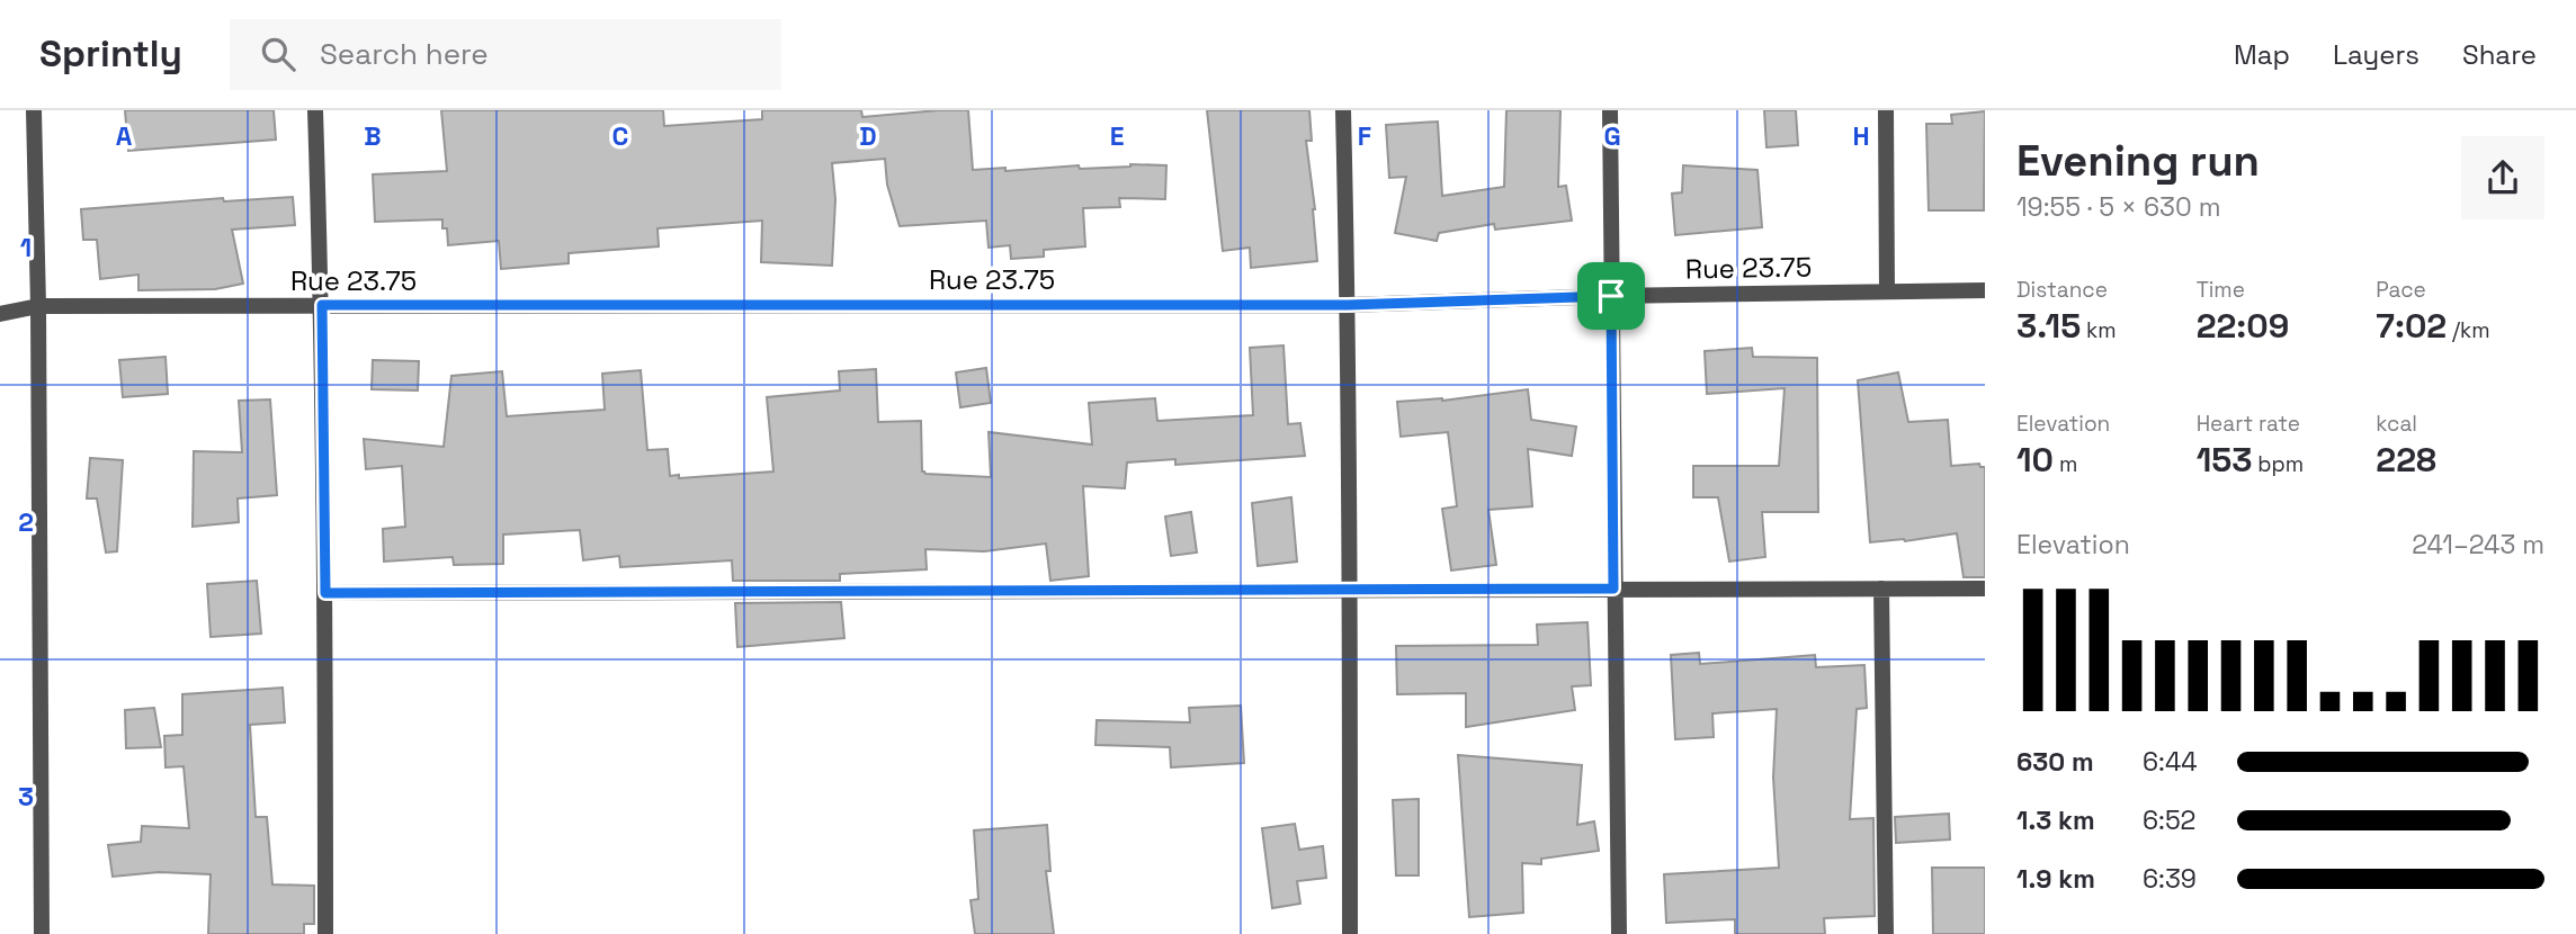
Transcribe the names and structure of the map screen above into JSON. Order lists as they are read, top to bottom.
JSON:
{
  "streets": {
    "street": ["Rue 23.75"]
  },
  "page": {
    "header": "Sprintly",
    "search": "Search here",
    "nav": ["Map", "Layers", "Share"],
    "heading": ["Evening run", "19:55 · 5 × 630 m"],
    "stats": [
      ["Distance", "3.15 km"],
      ["Time", "22:09"],
      ["Pace", "7:02 /km"],
      ["Elevation", "10 m"],
      ["Heart rate", "153 bpm"],
      ["kcal", "228"]
    ],
    "chart": ["Elevation", "241–243 m"],
    "list": [
      {
        "name": "630 m",
        "note": "6:44"
      },
      {
        "name": "1.3 km",
        "note": "6:52"
      },
      {
        "name": "1.9 km",
        "note": "6:39"
      }
    ]
  },
  "grid": {
    "columns": [
      "A",
      "B",
      "C",
      "D",
      "E",
      "F",
      "G",
      "H"
    ],
    "rows": ["1", "2", "3"]
  }
}
